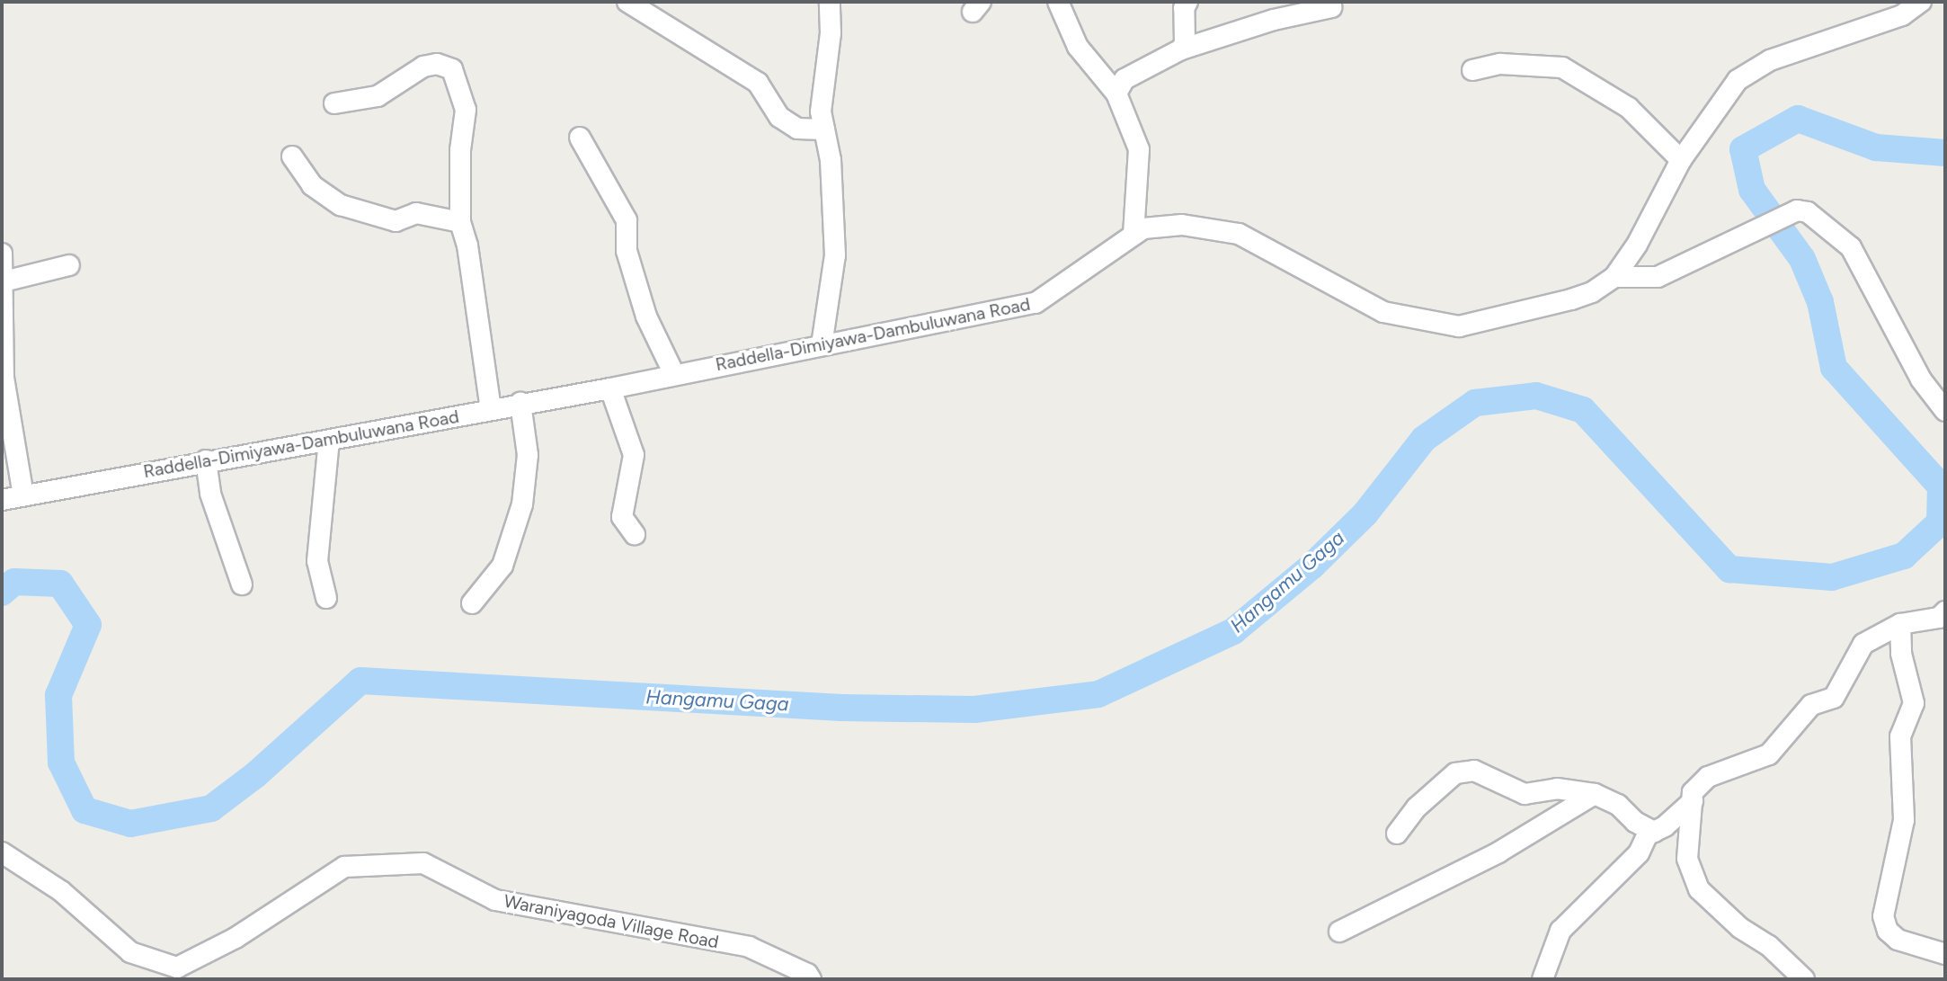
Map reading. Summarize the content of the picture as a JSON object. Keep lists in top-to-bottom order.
{
  "streets": {
    "street": ["Raddella-Dimiyawa-Dambuluwana Road", "Waraniyagoda Village Road"]
  },
  "water": ["Hangamu Gaga"]
}
